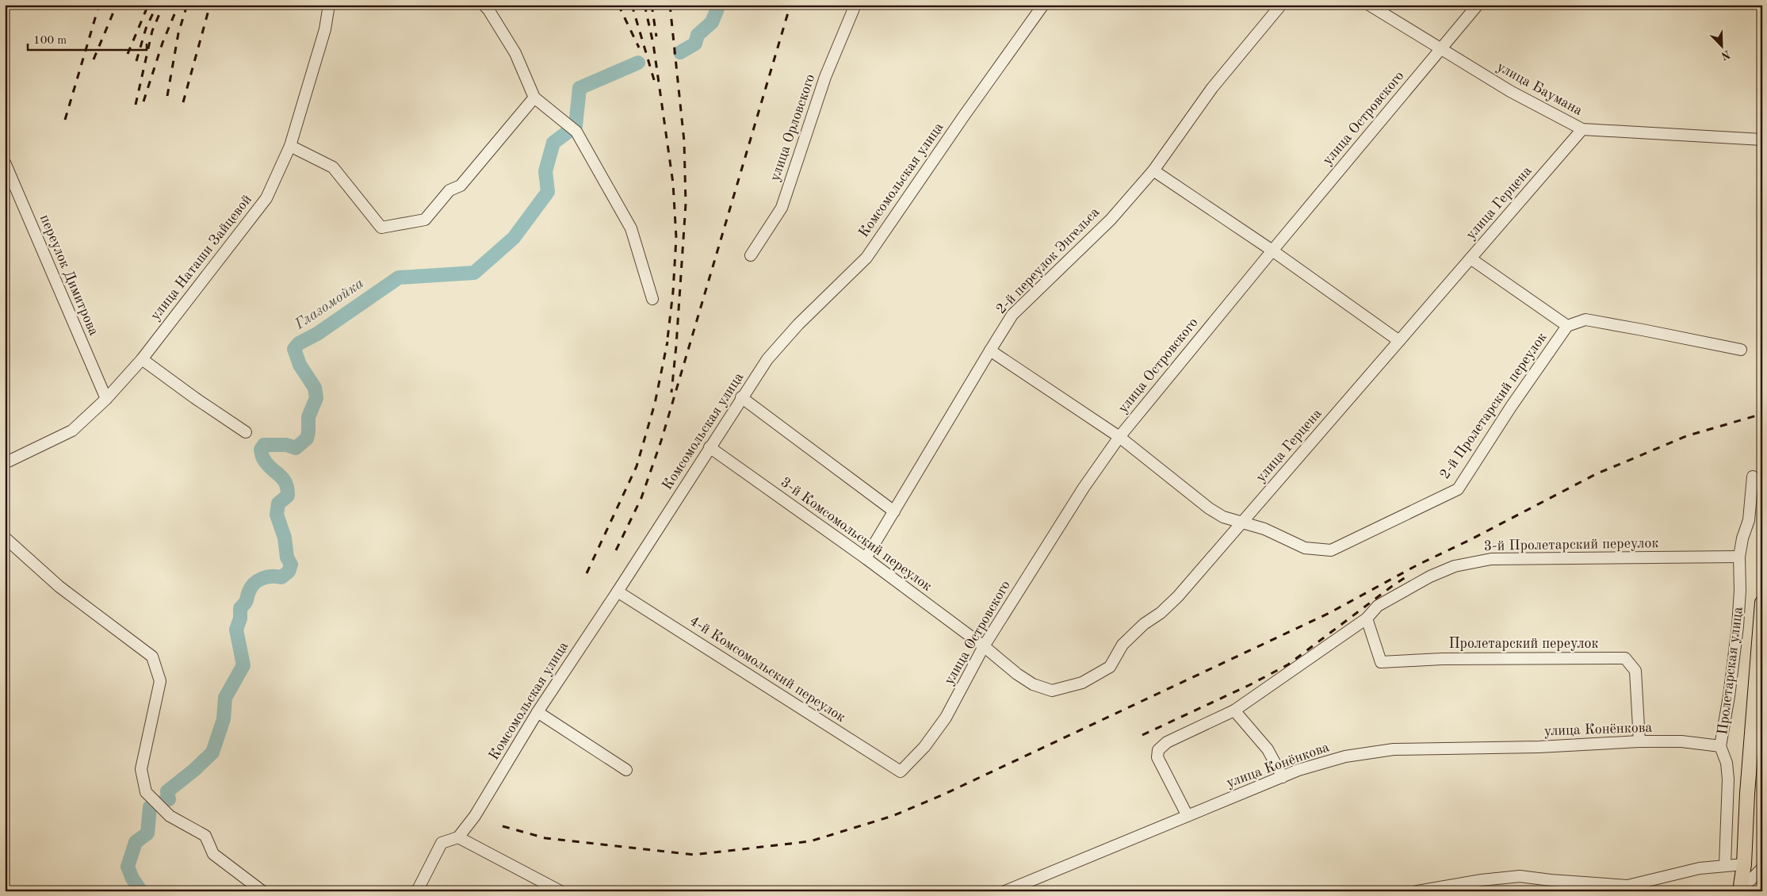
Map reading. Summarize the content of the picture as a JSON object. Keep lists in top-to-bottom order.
{
  "streets": {
    "main road": ["Пролетарская улица"],
    "street": [
      "улица Баумана",
      "улица Островского",
      "улица Орловского",
      "Комсомольская улица",
      "улица Герцена",
      "улица Наташи Зайцевой",
      "2-й переулок Энгельса",
      "переулок Димитрова",
      "2-й Пролетарский переулок",
      "3-й Комсомольский переулок",
      "3-й Пролетарский переулок",
      "Пролетарский переулок",
      "4-й Комсомольский переулок",
      "улица Конёнкова"
    ]
  },
  "crossings": [
    ["улица Баумана", "улица Островского"],
    ["улица Баумана", "улица Герцена"],
    ["улица Островского", "улица Герцена"],
    ["улица Островского", "3-й Комсомольский переулок"],
    ["улица Островского", "4-й Комсомольский переулок"],
    ["Комсомольская улица", "3-й Комсомольский переулок"],
    ["Комсомольская улица", "4-й Комсомольский переулок"],
    ["улица Герцена", "2-й Пролетарский переулок"],
    ["улица Герцена", "3-й Комсомольский переулок"],
    ["улица Наташи Зайцевой", "переулок Димитрова"],
    ["2-й переулок Энгельса", "3-й Комсомольский переулок"],
    ["3-й Пролетарский переулок", "Пролетарский переулок"],
    ["3-й Пролетарский переулок", "Пролетарская улица"],
    ["3-й Пролетарский переулок", "улица Конёнкова"],
    ["Пролетарский переулок", "улица Конёнкова"],
    ["Пролетарская улица", "улица Конёнкова"]
  ],
  "water": ["Глазомойка"],
  "scale_bar": "100 m",
  "north": "bottom right"
}
